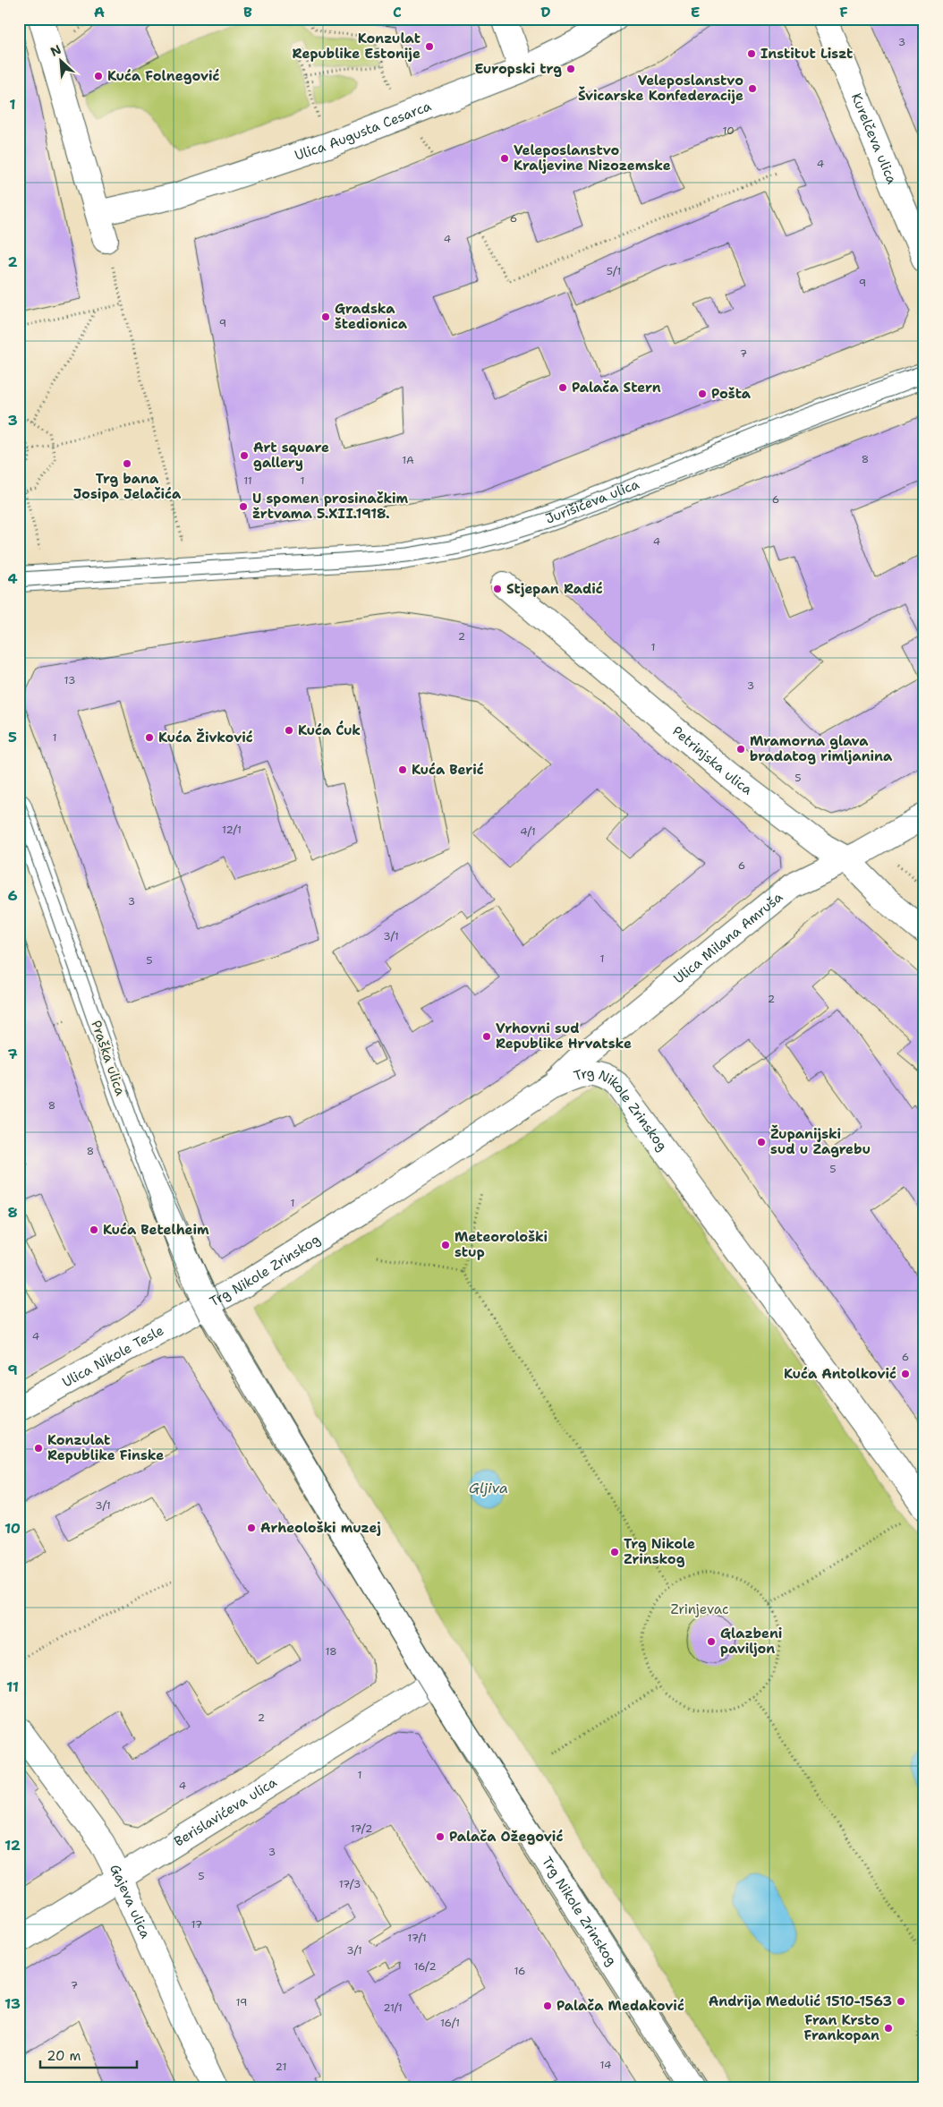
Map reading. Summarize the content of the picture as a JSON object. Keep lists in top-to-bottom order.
{
  "streets": {
    "street": [
      "Ulica Augusta Cesarca",
      "Kurelčeva ulica",
      "Jurišićeva ulica",
      "Petrinjska ulica",
      "Ulica Milana Amruša",
      "Praška ulica",
      "Trg Nikole Zrinskog",
      "Ulica Nikole Tesle",
      "Berislavićeva ulica",
      "Gajeva ulica"
    ]
  },
  "crossings": [
    ["Petrinjska ulica", "Ulica Milana Amruša"],
    ["Ulica Milana Amruša", "Trg Nikole Zrinskog"],
    ["Praška ulica", "Trg Nikole Zrinskog"],
    ["Praška ulica", "Ulica Nikole Tesle"],
    ["Trg Nikole Zrinskog", "Ulica Nikole Tesle"],
    ["Trg Nikole Zrinskog", "Berislavićeva ulica"],
    ["Berislavićeva ulica", "Gajeva ulica"]
  ],
  "water": ["Gljiva"],
  "parks": ["Zrinjevac"],
  "places": [
    "Konzulat Republike Estonije",
    "Institut Liszt",
    "Europski trg",
    "Kuća Folnegović",
    "Veleposlanstvo Švicarske Konfederacije",
    "Veleposlanstvo Kraljevine Nizozemske",
    "Gradska štedionica",
    "Palača Stern",
    "Pošta",
    "Art square gallery",
    "Trg bana Josipa Jelačića",
    "U spomen prosinačkim žrtvama 5.XII.1918.",
    "Stjepan Radić",
    "Kuća Ćuk",
    "Kuća Živković",
    "Mramorna glava bradatog rimljanina",
    "Kuća Berić",
    "Vrhovni sud Republike Hrvatske",
    "Županijski sud u Zagrebu",
    "Kuća Betelheim",
    "Meteorološki stup",
    "Kuća Antolković",
    "Konzulat Republike Finske",
    "Arheološki muzej",
    "Trg Nikole Zrinskog",
    "Glazbeni paviljon",
    "Palača Ožegović",
    "Andrija Medulić 1510-1563",
    "Palača Medaković",
    "Fran Krsto Frankopan"
  ],
  "house_numbers": [
    "3",
    "10",
    "4",
    "6",
    "4",
    "5/1",
    "9",
    "9",
    "7",
    "8",
    "1A",
    "11",
    "1",
    "6",
    "4",
    "2",
    "1",
    "13",
    "3",
    "1",
    "5",
    "12/1",
    "4/1",
    "6",
    "3",
    "3/1",
    "1",
    "5",
    "2",
    "8",
    "8",
    "5",
    "1",
    "4",
    "6",
    "3/1",
    "18",
    "2",
    "1",
    "4",
    "17/2",
    "3",
    "5",
    "17/3",
    "17",
    "17/1",
    "3/1",
    "16/2",
    "16",
    "7",
    "19",
    "21/1",
    "16/1",
    "14",
    "21"
  ],
  "scale_bar": "20 m",
  "north": "top left",
  "grid": {
    "columns": [
      "A",
      "B",
      "C",
      "D",
      "E",
      "F"
    ],
    "rows": [
      "1",
      "2",
      "3",
      "4",
      "5",
      "6",
      "7",
      "8",
      "9",
      "10",
      "11",
      "12",
      "13"
    ]
  }
}
